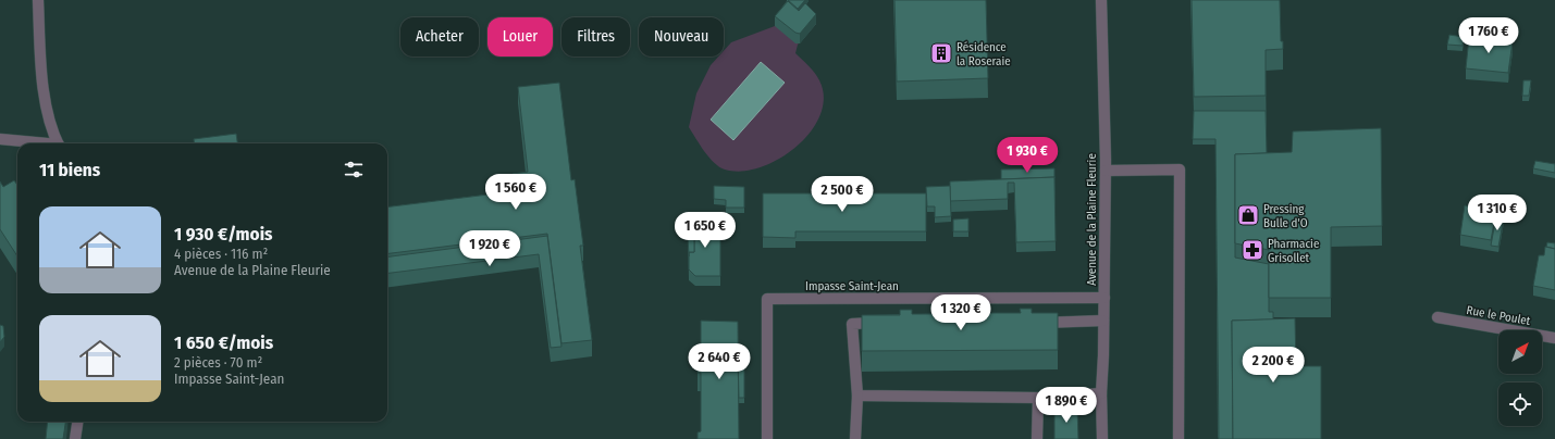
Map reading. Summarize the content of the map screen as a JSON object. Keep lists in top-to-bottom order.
{
  "streets": {
    "street": ["Avenue de la Plaine Fleurie", "Impasse Saint-Jean", "Rue le Poulet"]
  },
  "crossings": [
    ["Avenue de la Plaine Fleurie", "Impasse Saint-Jean"]
  ],
  "places": {
    "building": ["Résidence la Roseraie"],
    "shop": ["Pressing Bulle d'O"],
    "pharmacy": ["Pharmacie Grisollet"]
  },
  "north": "top right",
  "page": {
    "price": [
      "1 760 €",
      "1 930 €",
      "1 560 €",
      "2 500 €",
      "1 310 €",
      "1 650 €",
      "1 920 €",
      "1 320 €",
      "2 640 €",
      "2 200 €",
      "1 890 €"
    ],
    "chip": [
      "Acheter",
      "Louer",
      "Filtres",
      "Nouveau"
    ],
    "heading": "11 biens",
    "list": [
      {
        "name": "1 930 €/mois",
        "note": "4 pièces · 116 m² · Avenue de la Plaine Fleurie"
      },
      {
        "name": "1 650 €/mois",
        "note": "2 pièces · 70 m² · Impasse Saint-Jean"
      }
    ]
  }
}
